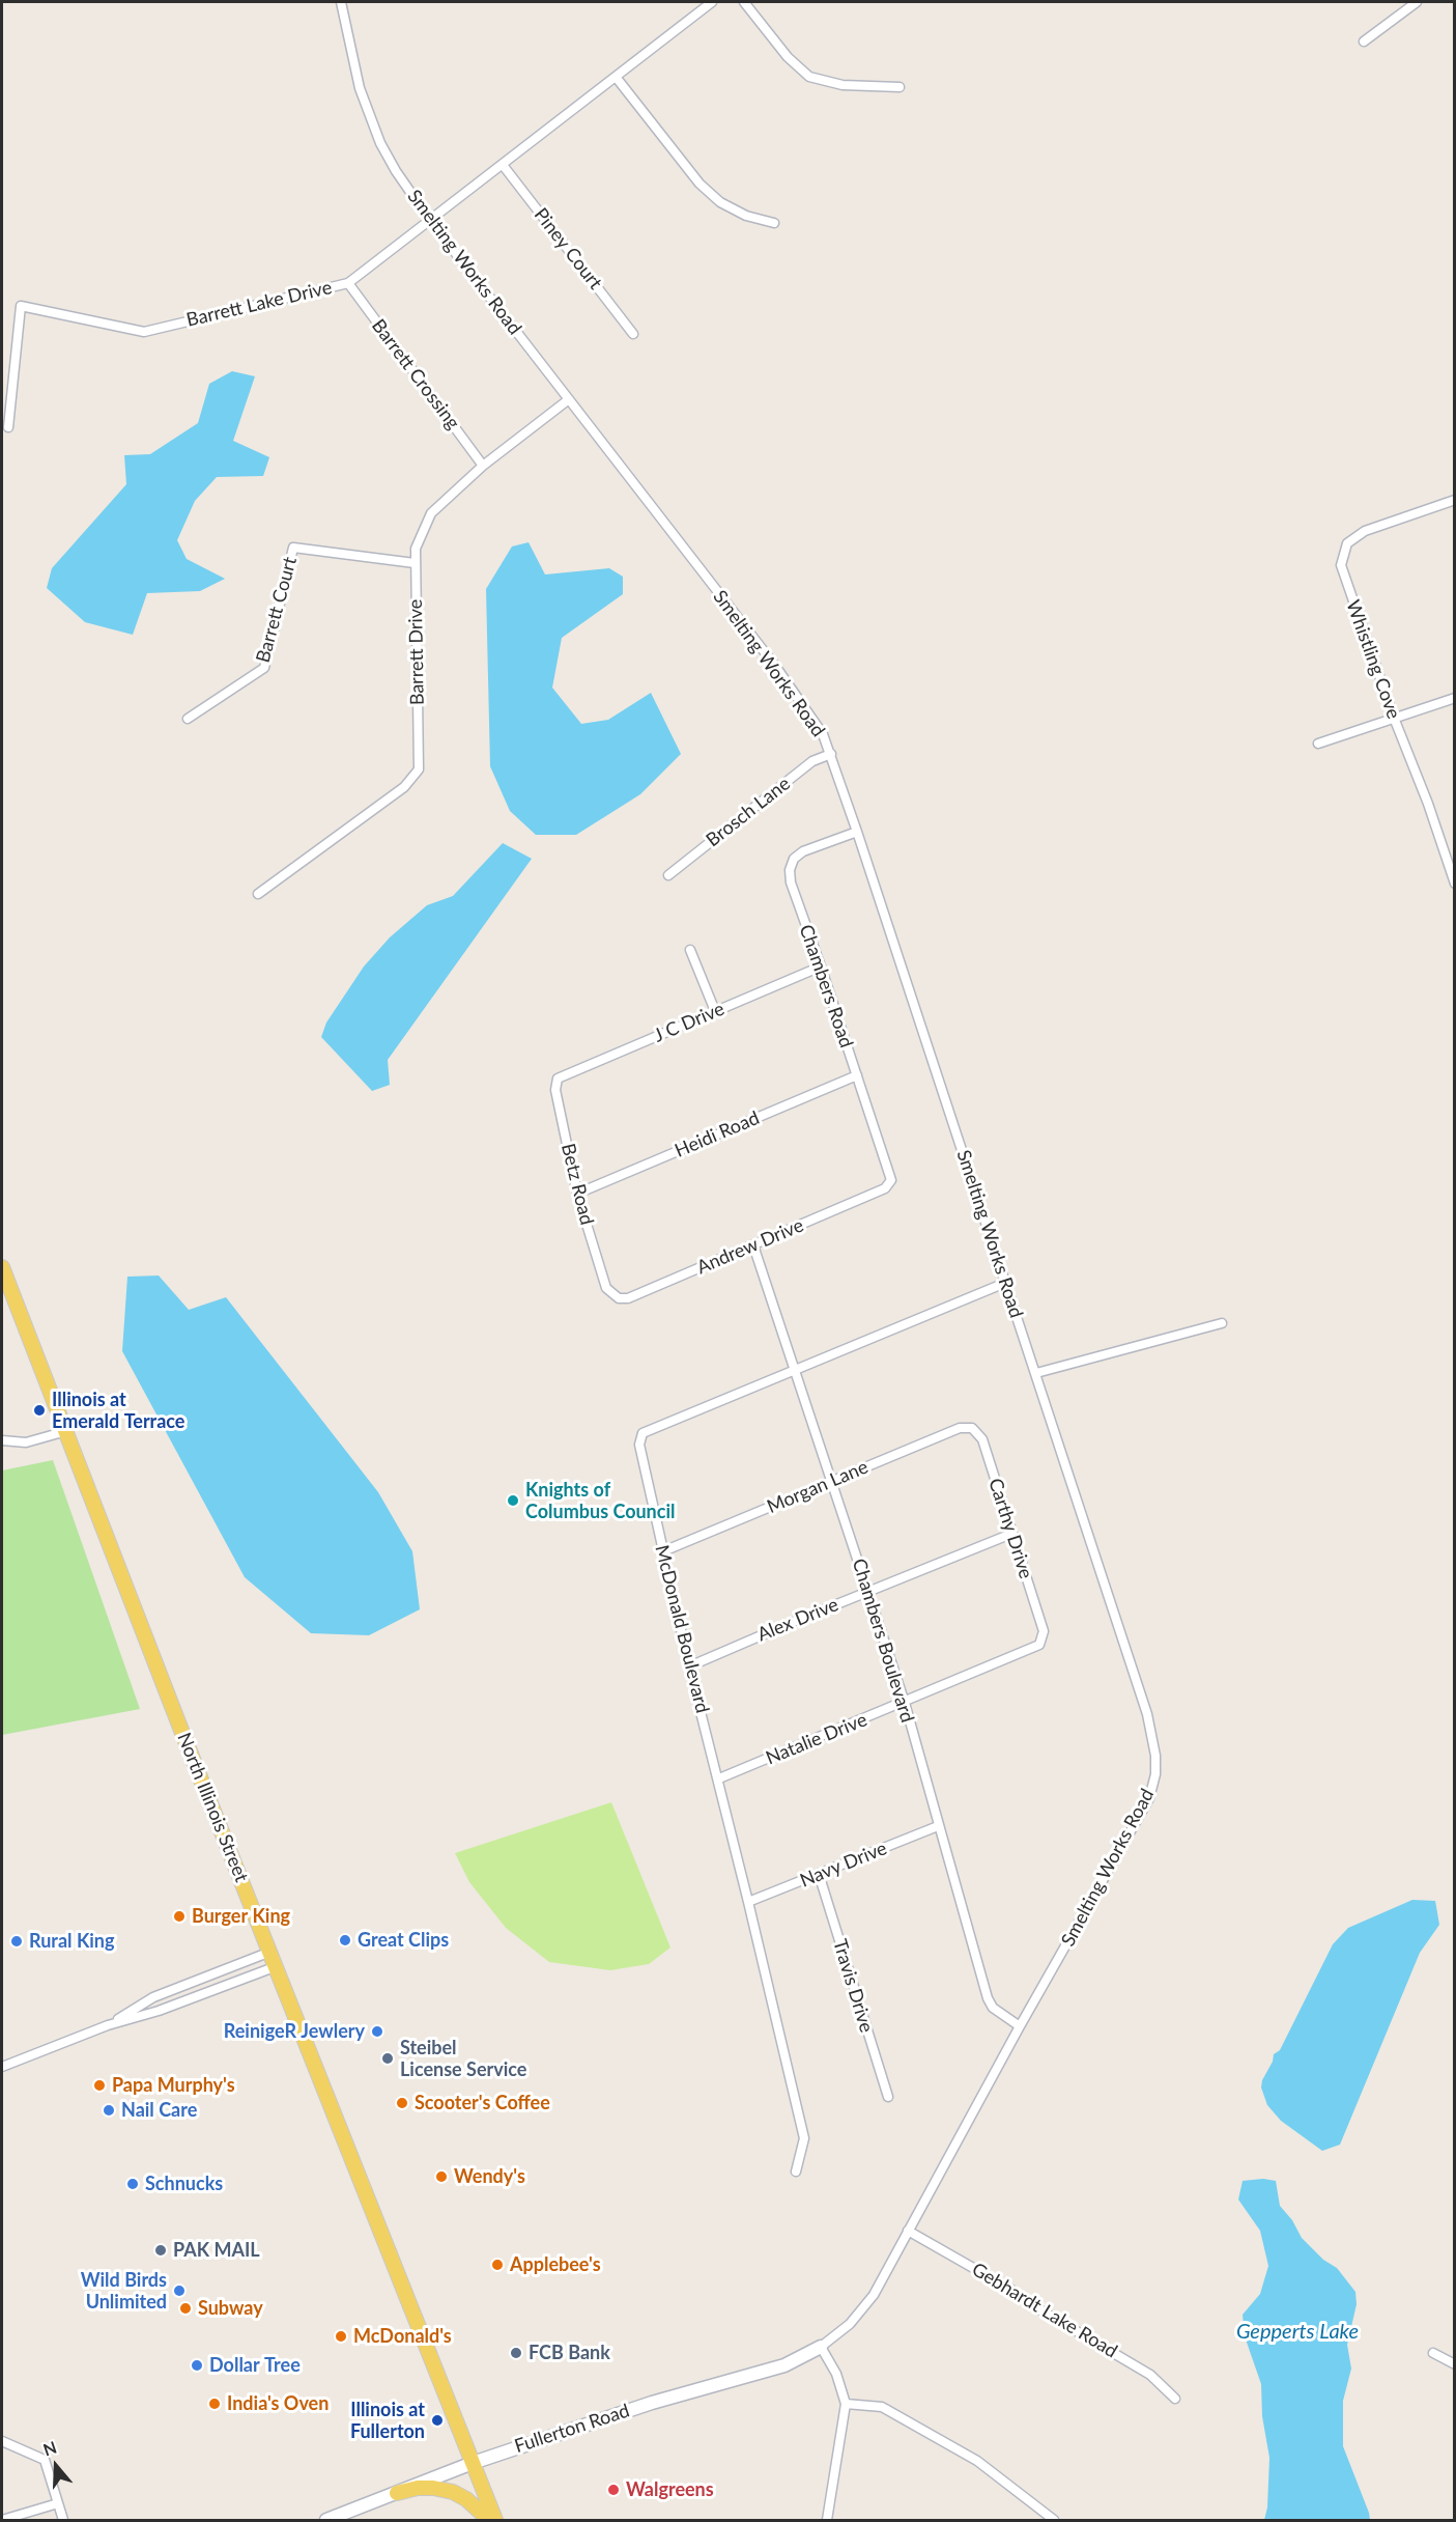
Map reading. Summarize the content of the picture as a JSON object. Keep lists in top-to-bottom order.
{
  "streets": {
    "main road": ["North Illinois Street"],
    "street": [
      "Piney Court",
      "Smelting Works Road",
      "Barrett Lake Drive",
      "Barrett Crossing",
      "Barrett Court",
      "Barrett Drive",
      "Whistling Cove",
      "Brosch Lane",
      "Chambers Road",
      "J C Drive",
      "Heidi Road",
      "Betz Road",
      "Andrew Drive",
      "Morgan Lane",
      "Carthy Drive",
      "Alex Drive",
      "McDonald Boulevard",
      "Chambers Boulevard",
      "Natalie Drive",
      "Navy Drive",
      "Travis Drive",
      "Gebhardt Lake Road",
      "Fullerton Road"
    ]
  },
  "crossings": [
    ["Piney Court", "Barrett Lake Drive"],
    ["Smelting Works Road", "Barrett Lake Drive"],
    ["Smelting Works Road", "Barrett Drive"],
    ["Smelting Works Road", "Brosch Lane"],
    ["Smelting Works Road", "Chambers Road"],
    ["Smelting Works Road", "McDonald Boulevard"],
    ["Smelting Works Road", "Chambers Boulevard"],
    ["Smelting Works Road", "Gebhardt Lake Road"],
    ["Smelting Works Road", "Fullerton Road"],
    ["Barrett Lake Drive", "Barrett Crossing"],
    ["Barrett Crossing", "Barrett Drive"],
    ["Barrett Court", "Barrett Drive"],
    ["Chambers Road", "J C Drive"],
    ["Chambers Road", "Heidi Road"],
    ["Chambers Road", "Andrew Drive"],
    ["J C Drive", "Betz Road"],
    ["Heidi Road", "Betz Road"],
    ["Betz Road", "Andrew Drive"],
    ["Andrew Drive", "Chambers Boulevard"],
    ["Morgan Lane", "Carthy Drive"],
    ["Morgan Lane", "McDonald Boulevard"],
    ["Morgan Lane", "Chambers Boulevard"],
    ["Carthy Drive", "Alex Drive"],
    ["Carthy Drive", "Natalie Drive"],
    ["Alex Drive", "McDonald Boulevard"],
    ["Alex Drive", "Chambers Boulevard"],
    ["McDonald Boulevard", "Chambers Boulevard"],
    ["McDonald Boulevard", "Natalie Drive"],
    ["McDonald Boulevard", "Navy Drive"],
    ["Chambers Boulevard", "Natalie Drive"],
    ["Chambers Boulevard", "Navy Drive"],
    ["North Illinois Street", "Fullerton Road"],
    ["Navy Drive", "Travis Drive"]
  ],
  "water": ["Gepperts Lake"],
  "places": [
    "Illinois at Emerald Terrace",
    "Knights of Columbus Council",
    "Burger King",
    "Great Clips",
    "Rural King",
    "ReinigeR Jewlery",
    "Steibel License Service",
    "Papa Murphy's",
    "Scooter's Coffee",
    "Nail Care",
    "Wendy's",
    "Schnucks",
    "PAK MAIL",
    "Applebee's",
    "Wild Birds Unlimited",
    "Subway",
    "McDonald's",
    "FCB Bank",
    "Dollar Tree",
    "India's Oven",
    "Illinois at Fullerton",
    "Walgreens"
  ],
  "north": "top"
}
